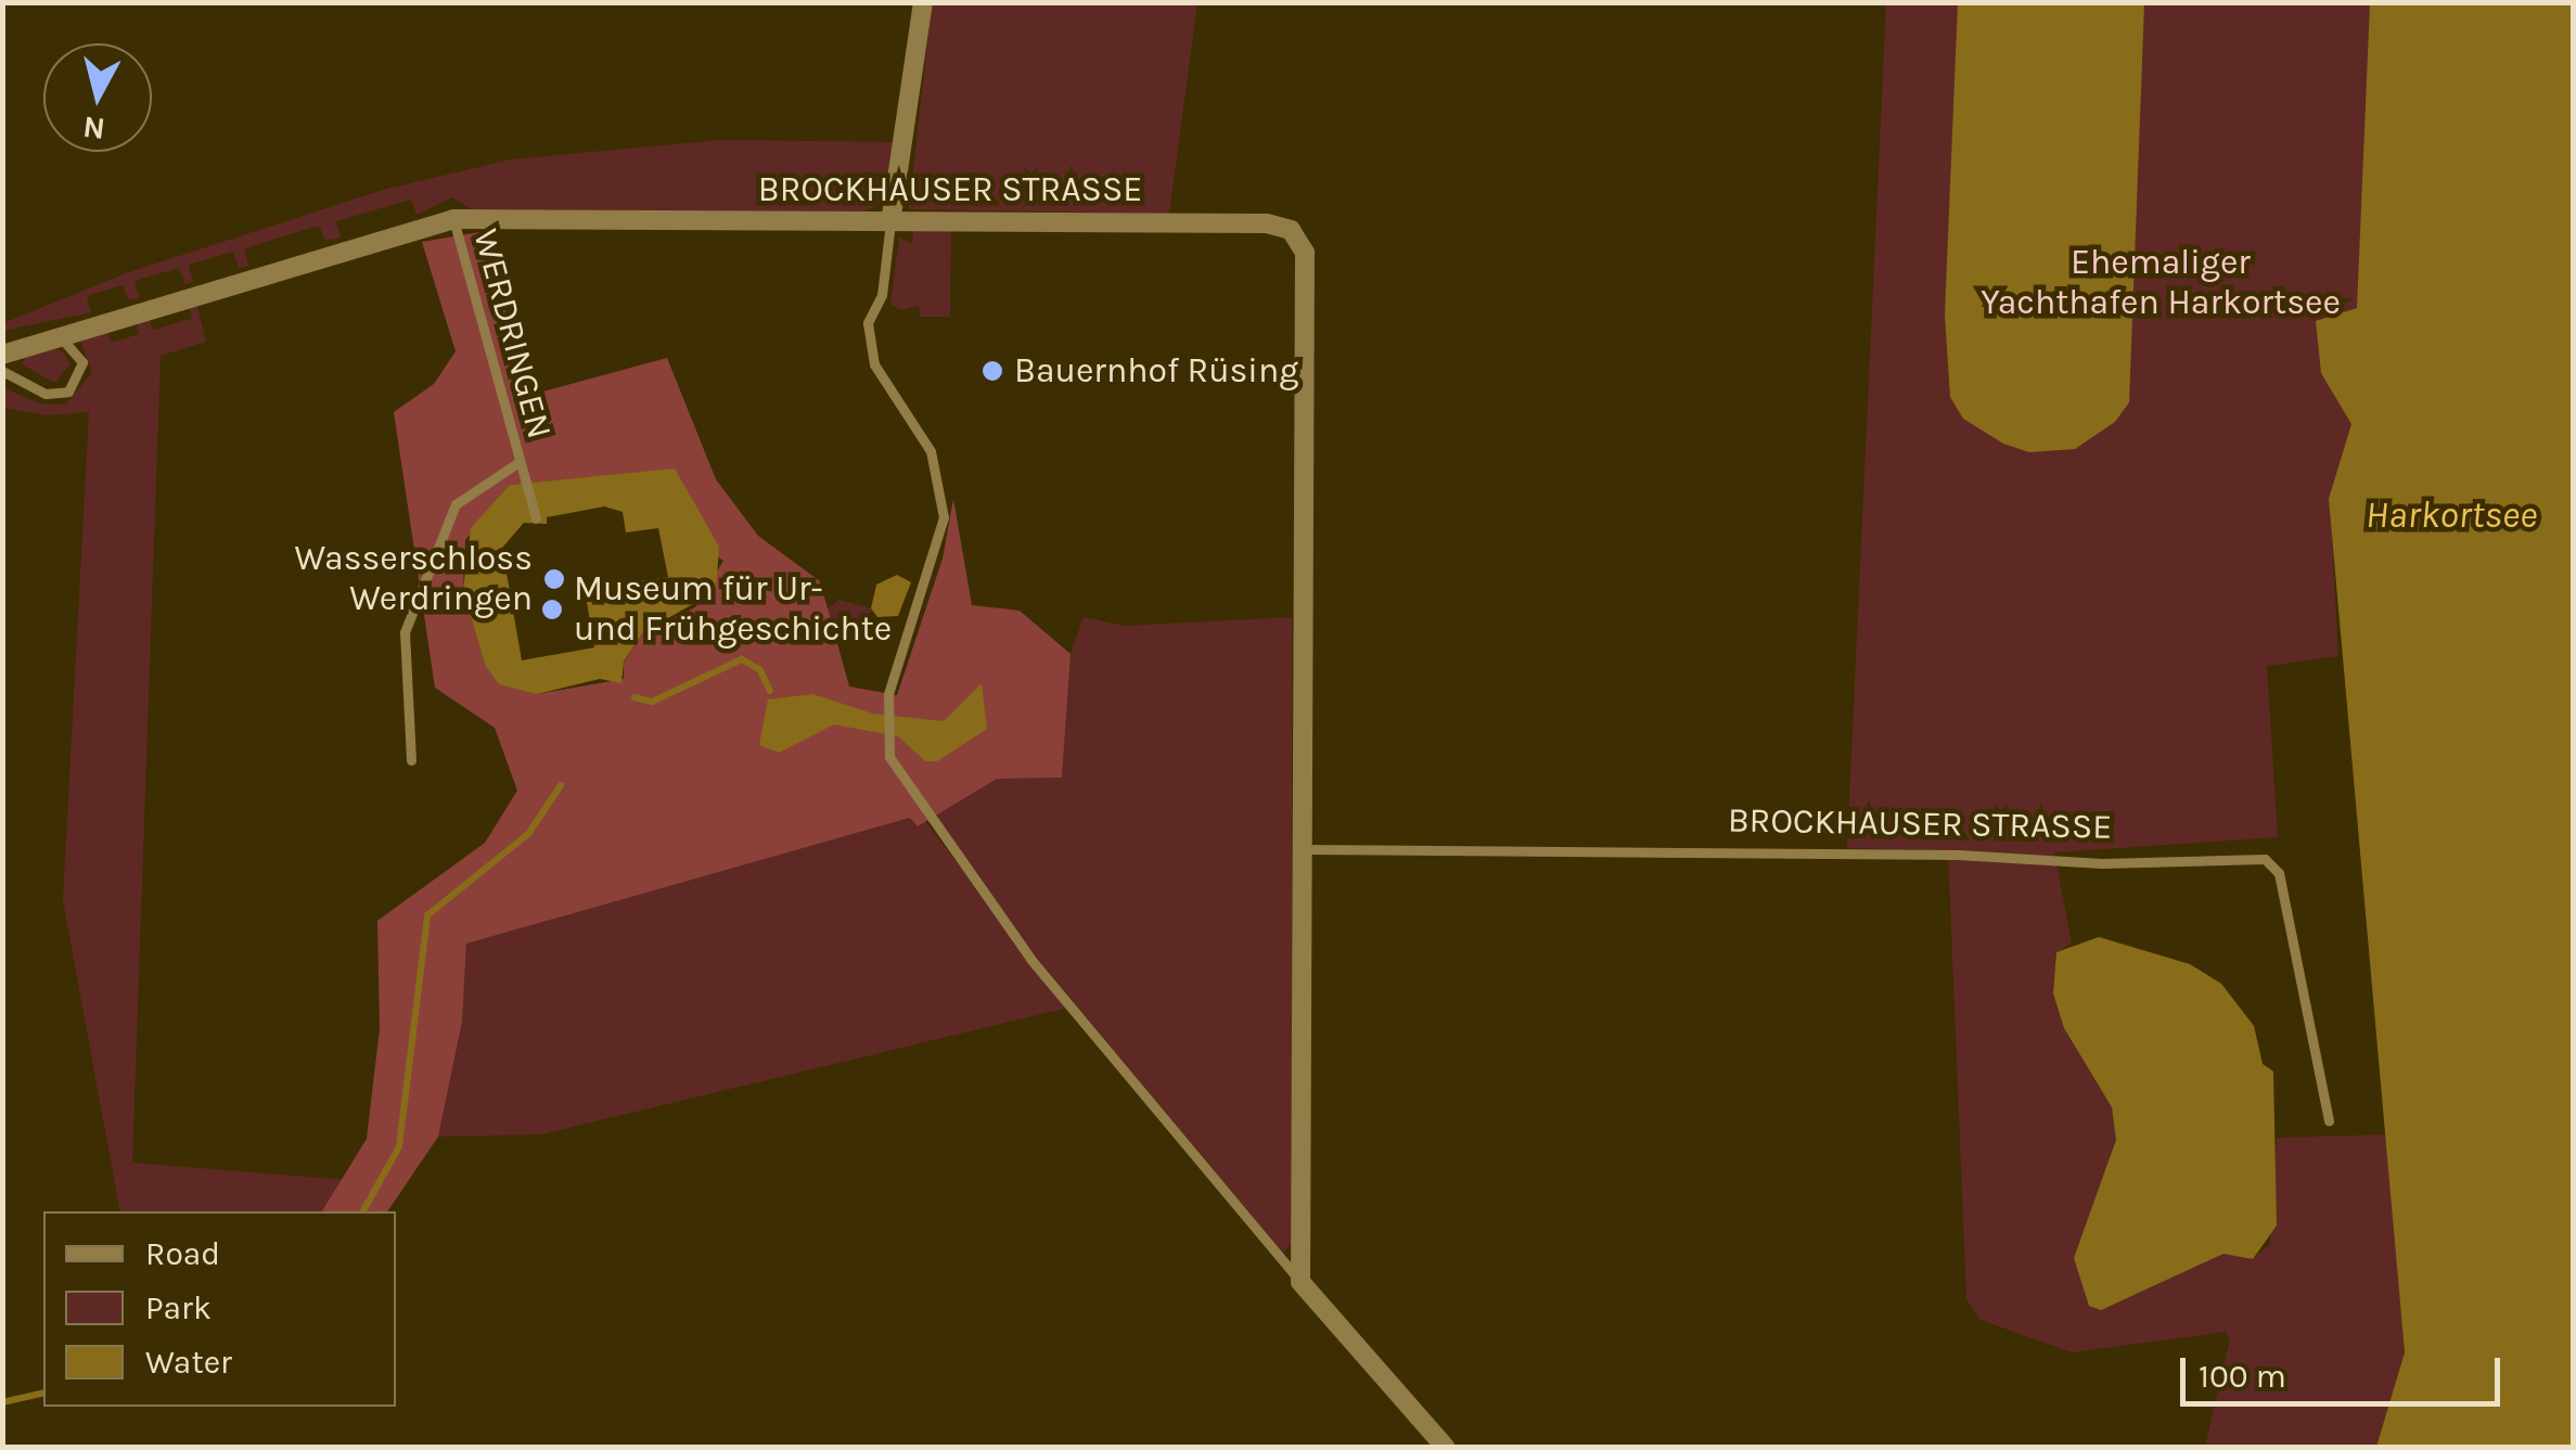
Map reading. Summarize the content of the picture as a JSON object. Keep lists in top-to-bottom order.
{
  "streets": {
    "street": ["BROCKHAUSER STRASSE"],
    "lane": ["WERDRINGEN"]
  },
  "crossings": [
    ["BROCKHAUSER STRASSE", "WERDRINGEN"]
  ],
  "water": ["Harkortsee"],
  "parks": ["Ehemaliger Yachthafen Harkortsee"],
  "places": ["Bauernhof Rüsing", "Wasserschloss Werdringen", "Museum für Ur- und Frühgeschichte"],
  "legend": ["Road", "Park", "Water"],
  "scale_bar": "100 m",
  "north": "bottom"
}
